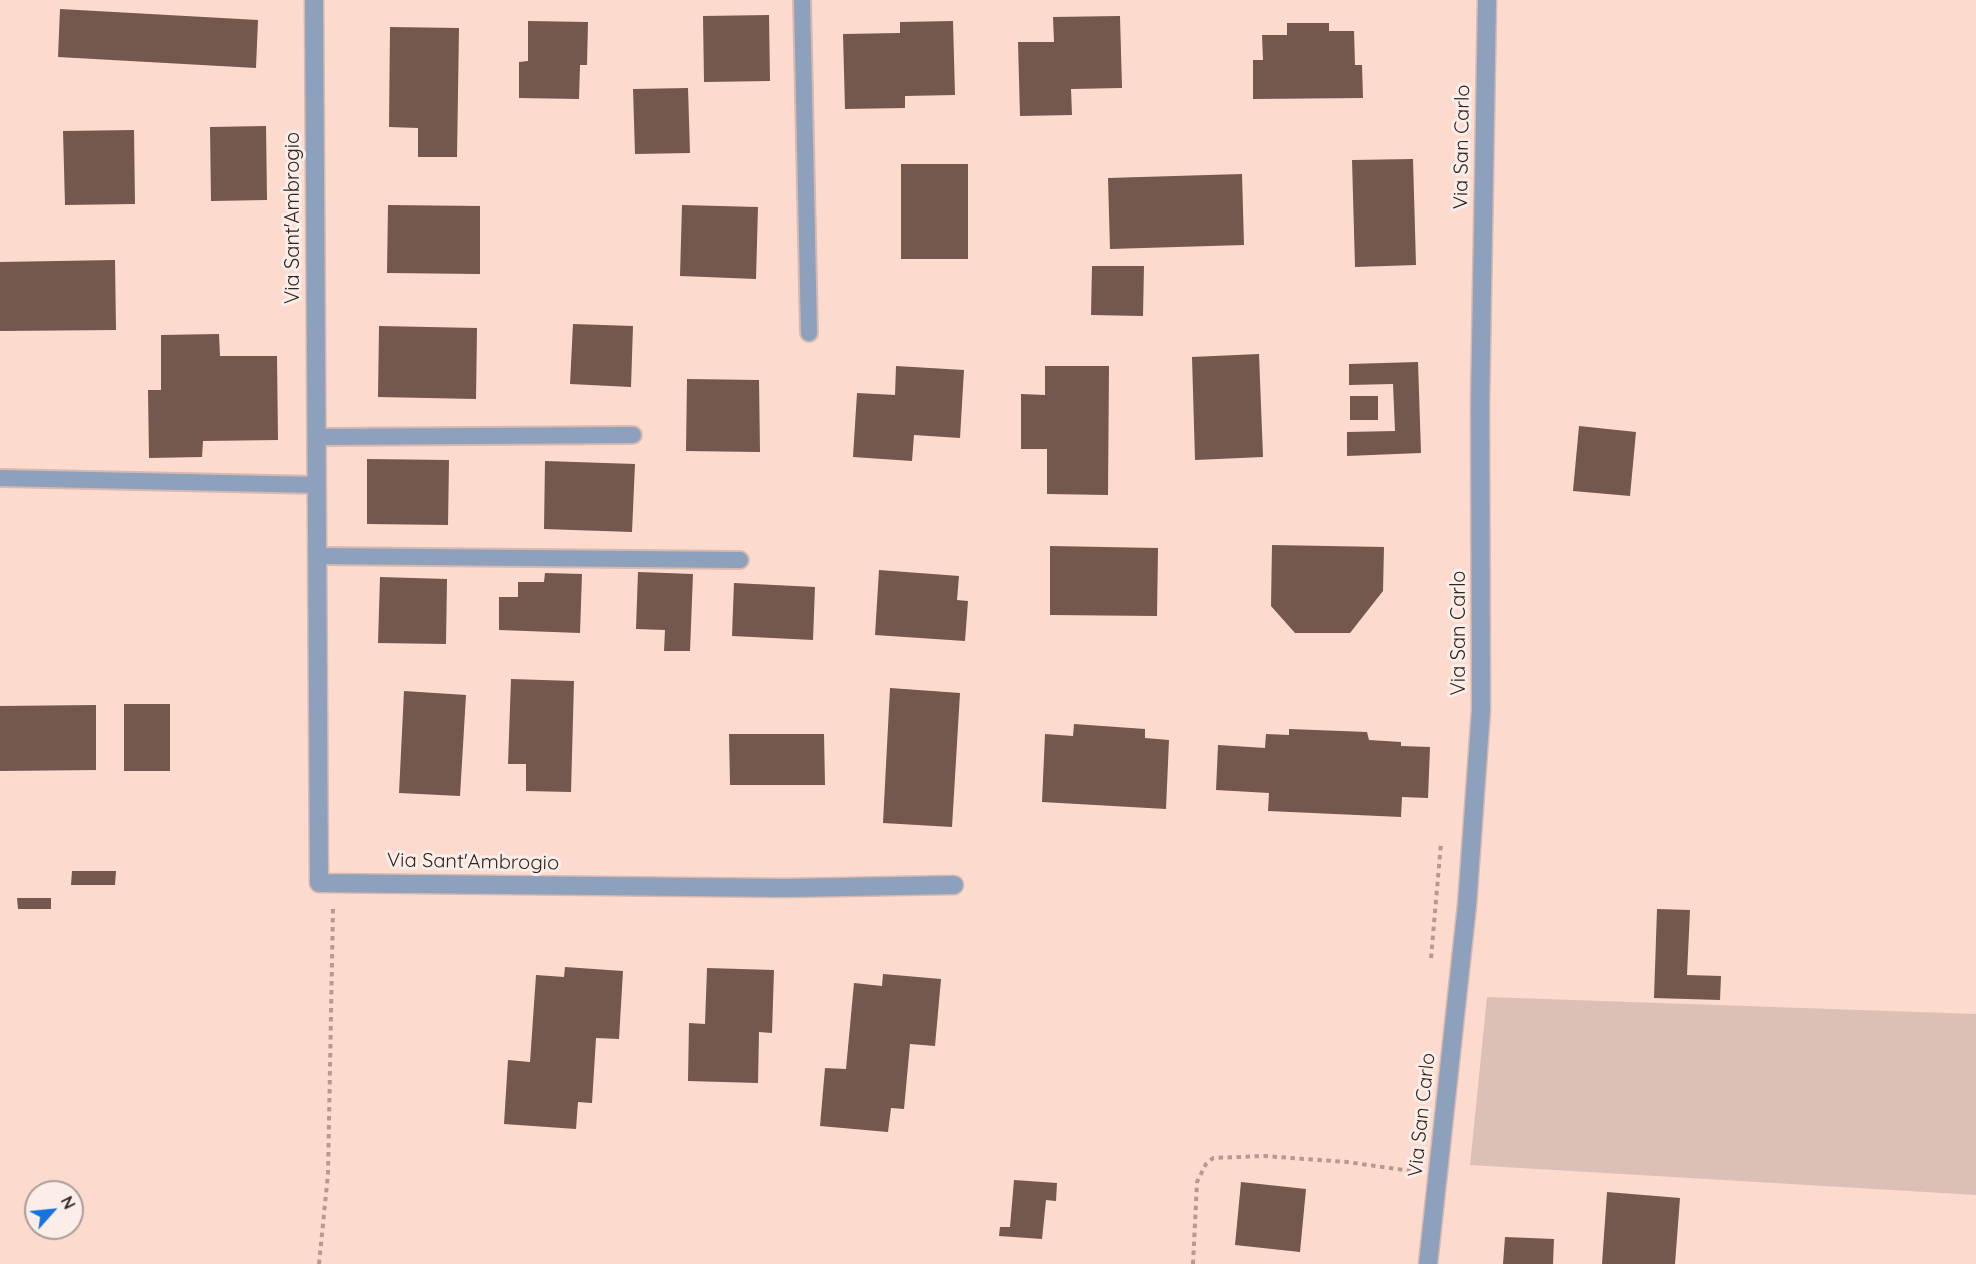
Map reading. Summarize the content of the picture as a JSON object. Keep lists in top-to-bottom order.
{
  "streets": {
    "street": ["Via San Carlo", "Via Sant'Ambrogio"]
  },
  "north": "top right"
}
